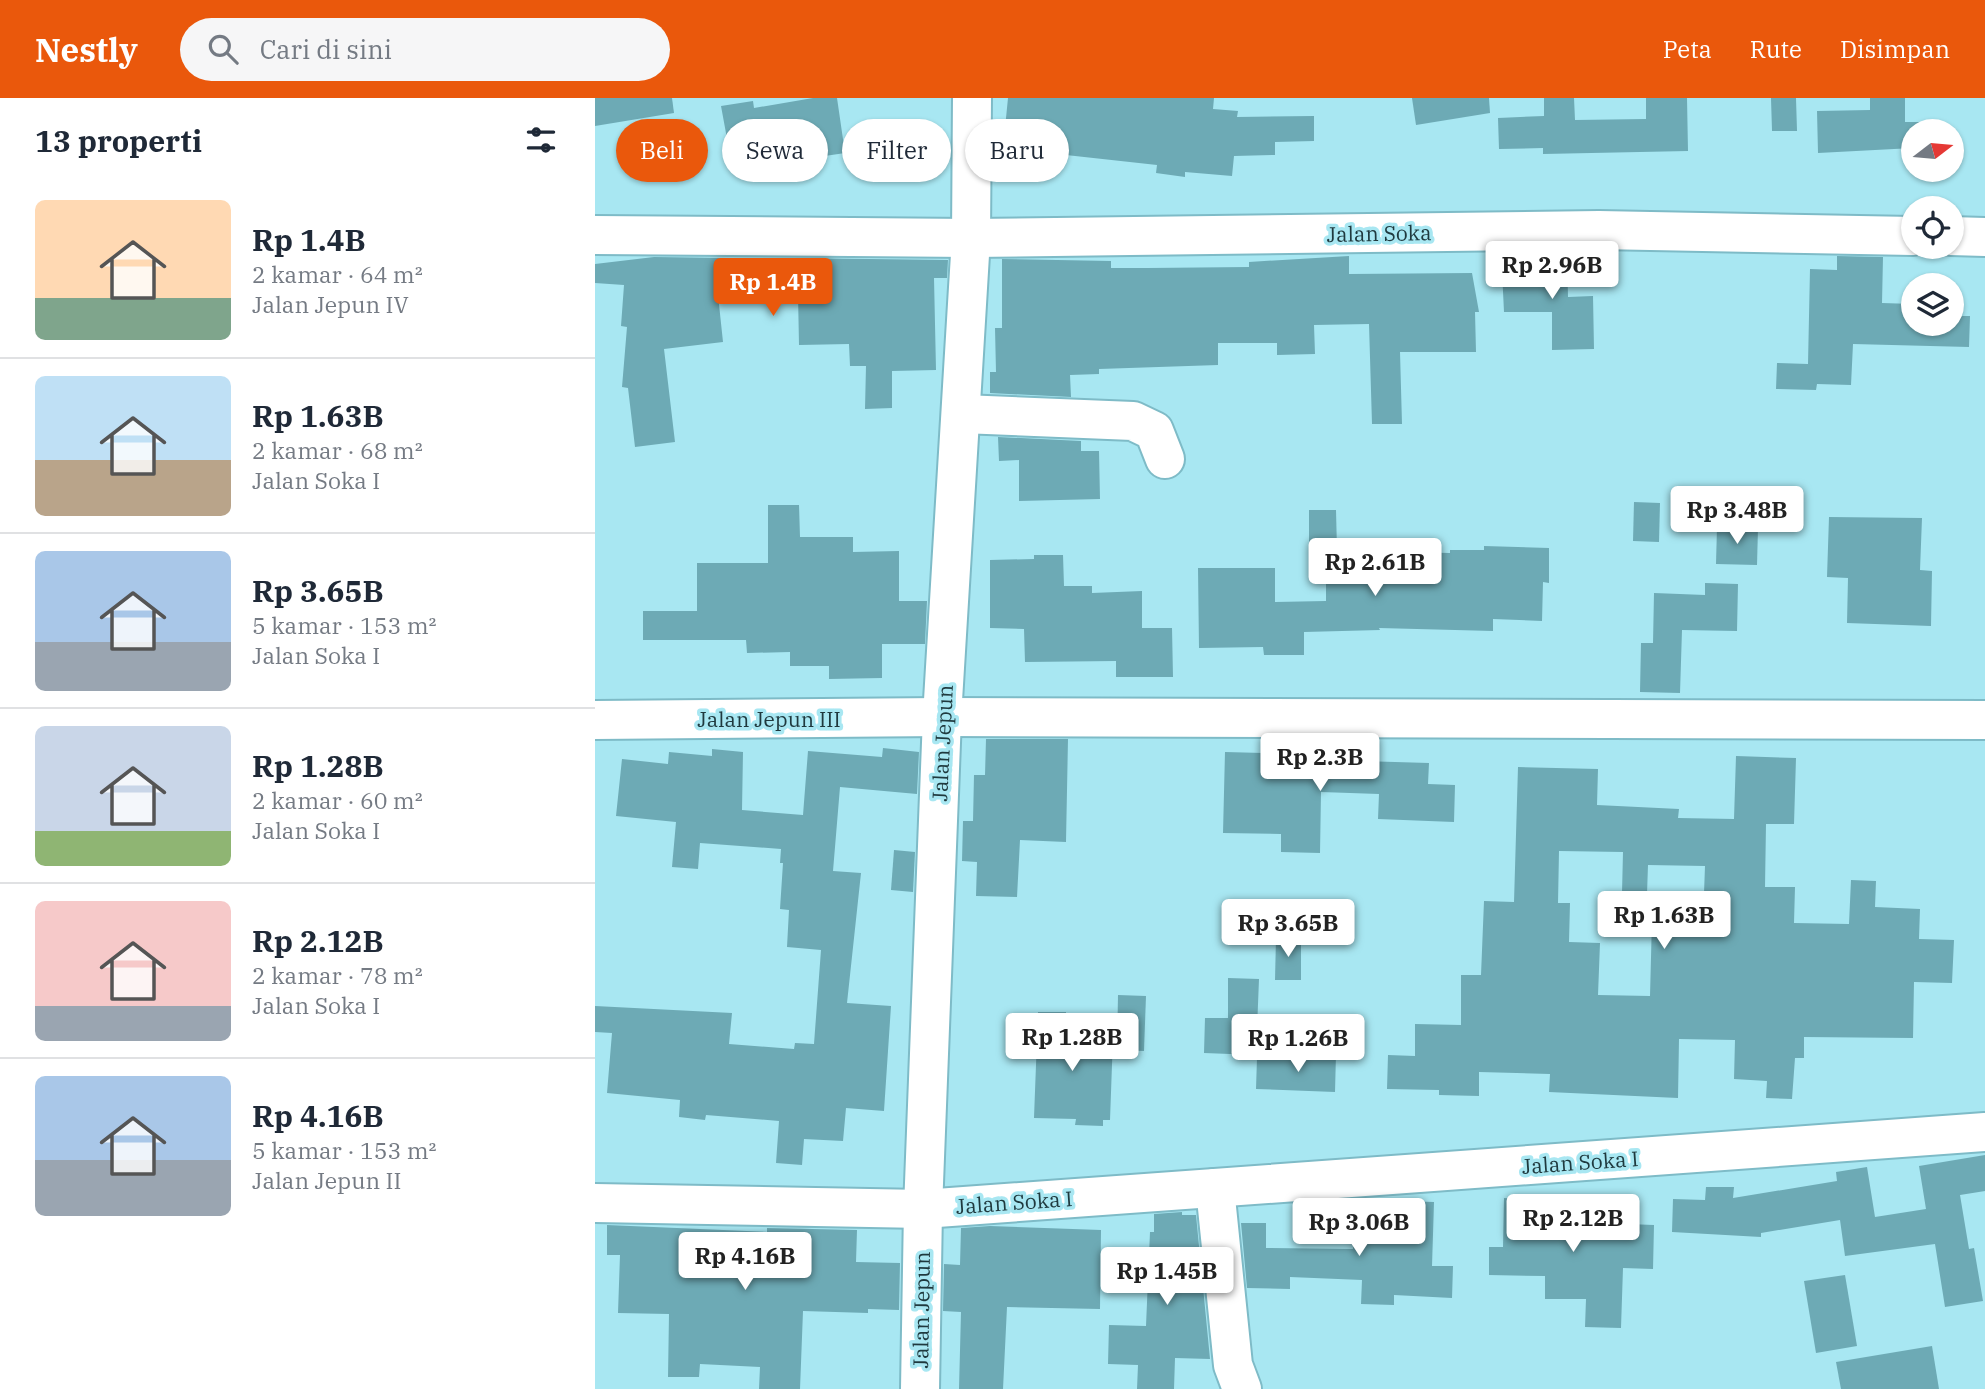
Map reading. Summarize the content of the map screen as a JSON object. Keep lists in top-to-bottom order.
{
  "streets": {
    "street": [
      "Jalan Soka",
      "Jalan Jepun III",
      "Jalan Jepun",
      "Jalan Soka I"
    ]
  },
  "crossings": [
    ["Jalan Soka", "Jalan Jepun"],
    ["Jalan Jepun III", "Jalan Jepun"],
    ["Jalan Jepun", "Jalan Soka I"]
  ],
  "north": "right",
  "page": {
    "header": "Nestly",
    "search": "Cari di sini",
    "nav": ["Peta", "Rute", "Disimpan"],
    "heading": "13 properti",
    "chip": [
      "Beli",
      "Sewa",
      "Filter",
      "Baru"
    ],
    "list": [
      {
        "name": "Rp 1.4B",
        "note": "2 kamar · 64 m² · Jalan Jepun IV"
      },
      {
        "name": "Rp 1.63B",
        "note": "2 kamar · 68 m² · Jalan Soka I"
      },
      {
        "name": "Rp 3.65B",
        "note": "5 kamar · 153 m² · Jalan Soka I"
      },
      {
        "name": "Rp 1.28B",
        "note": "2 kamar · 60 m² · Jalan Soka I"
      },
      {
        "name": "Rp 2.12B",
        "note": "2 kamar · 78 m² · Jalan Soka I"
      },
      {
        "name": "Rp 4.16B",
        "note": "5 kamar · 153 m² · Jalan Jepun II"
      }
    ],
    "price": [
      "Rp 2.96B",
      "Rp 1.4B",
      "Rp 3.48B",
      "Rp 2.61B",
      "Rp 2.3B",
      "Rp 1.63B",
      "Rp 3.65B",
      "Rp 1.28B",
      "Rp 1.26B",
      "Rp 2.12B",
      "Rp 3.06B",
      "Rp 4.16B",
      "Rp 1.45B"
    ]
  }
}
